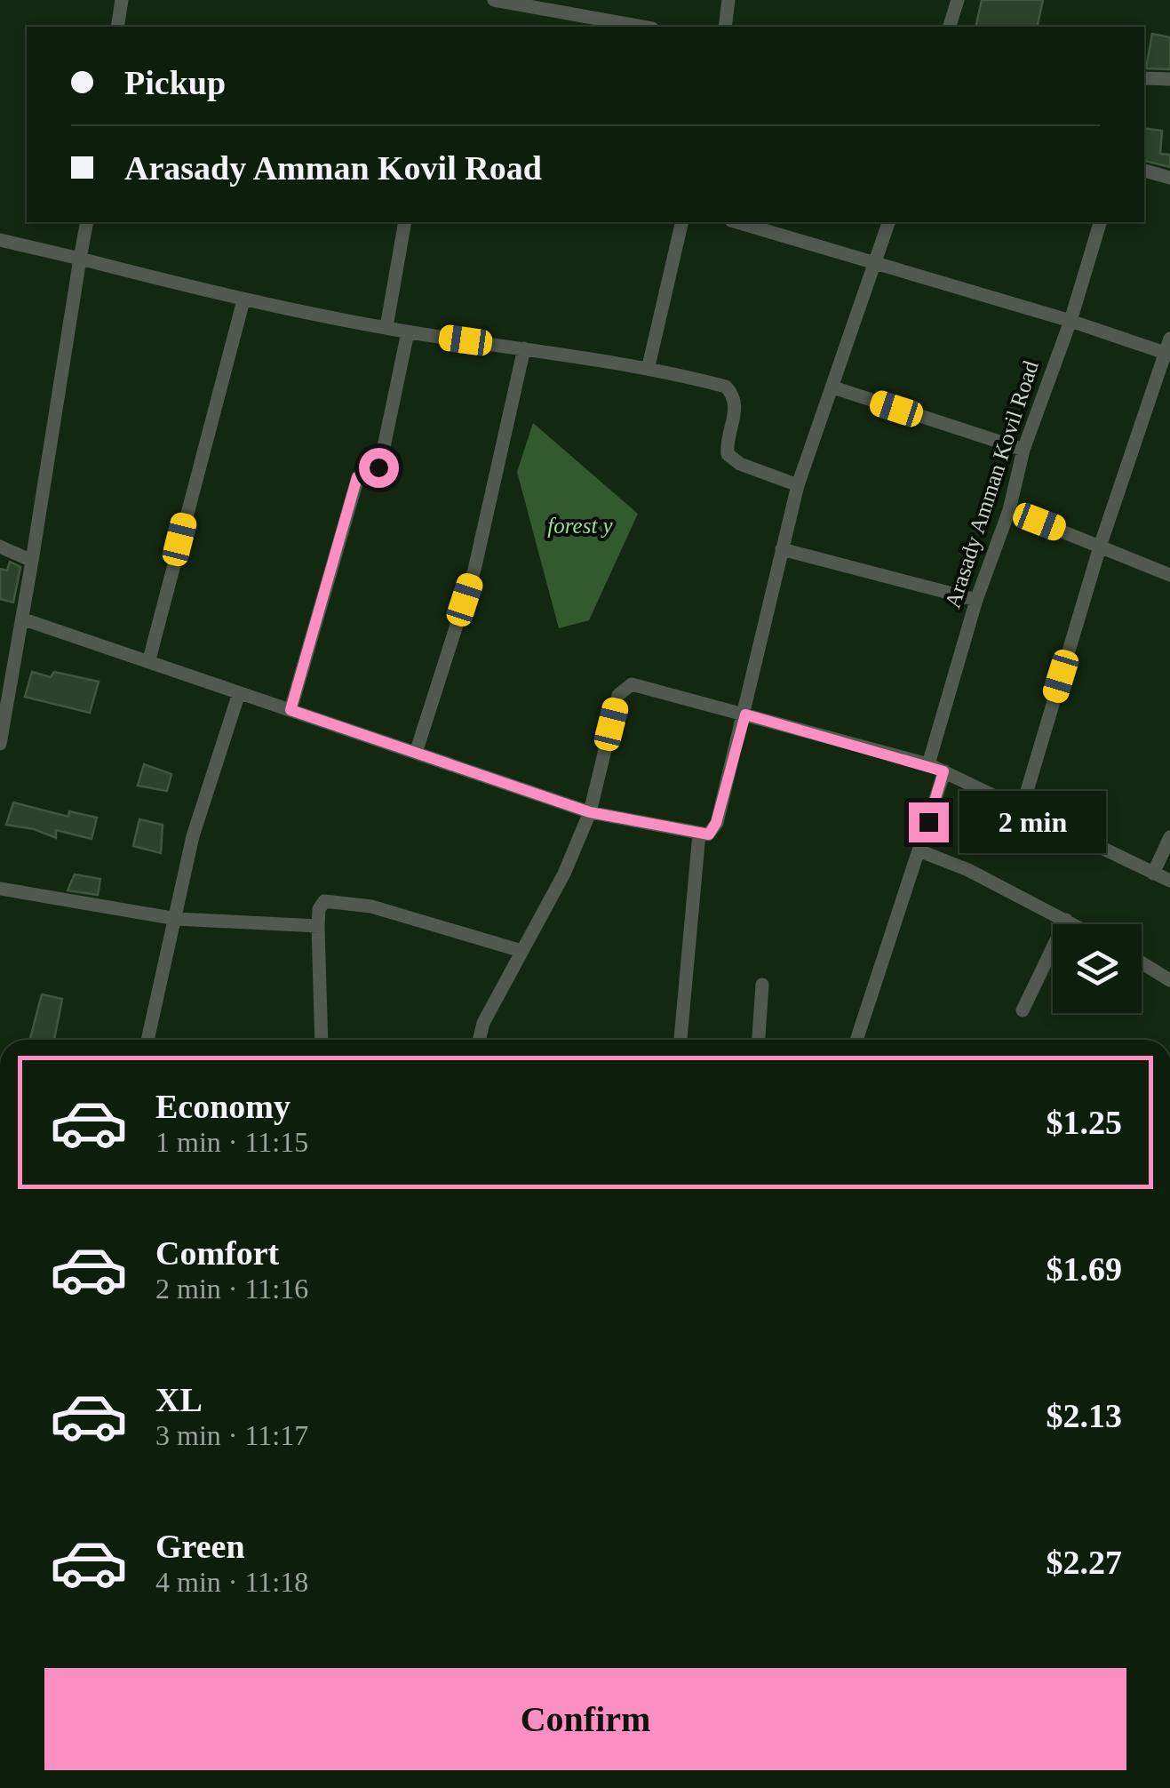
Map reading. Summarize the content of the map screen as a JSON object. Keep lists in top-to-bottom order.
{
  "streets": {
    "street": ["Arasady Amman Kovil Road"]
  },
  "parks": ["forest y"],
  "page": {
    "banner": ["Pickup", "Arasady Amman Kovil Road"],
    "bubble": "2 min",
    "list": [
      {
        "name": "Economy",
        "note": "1 min · 11:15",
        "value": "$1.25"
      },
      {
        "name": "Comfort",
        "note": "2 min · 11:16",
        "value": "$1.69"
      },
      {
        "name": "XL",
        "note": "3 min · 11:17",
        "value": "$2.13"
      },
      {
        "name": "Green",
        "note": "4 min · 11:18",
        "value": "$2.27"
      }
    ],
    "buttons": "Confirm"
  }
}
